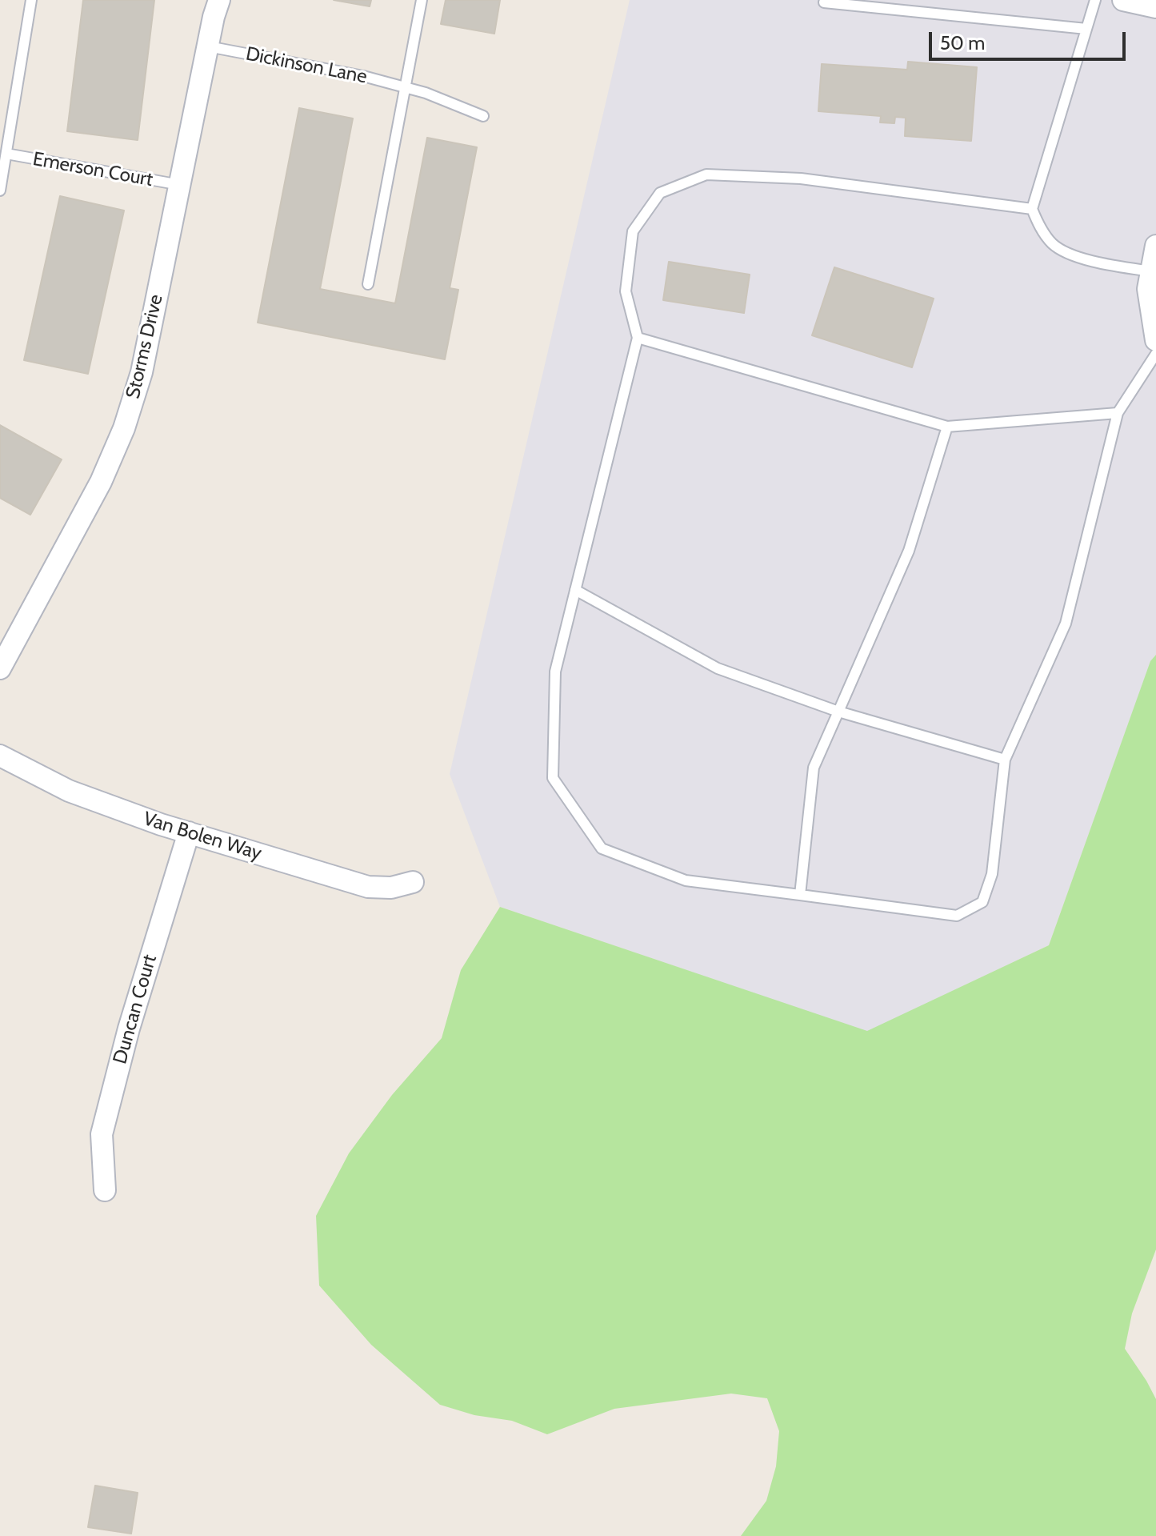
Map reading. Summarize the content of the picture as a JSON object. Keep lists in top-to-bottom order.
{
  "streets": {
    "street": ["Storms Drive", "Van Bolen Way", "Duncan Court"],
    "lane": ["Dickinson Lane", "Emerson Court"]
  },
  "crossings": [
    ["Dickinson Lane", "Storms Drive"],
    ["Emerson Court", "Storms Drive"],
    ["Van Bolen Way", "Duncan Court"]
  ],
  "scale_bar": "50 m"
}
